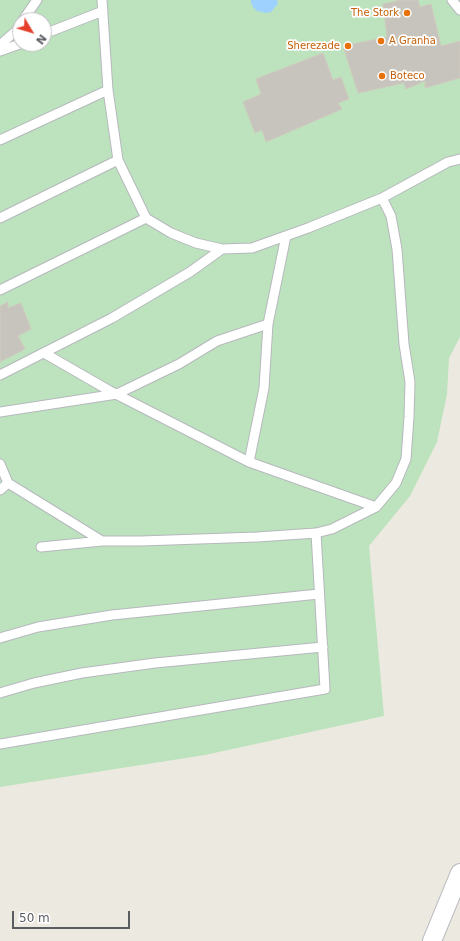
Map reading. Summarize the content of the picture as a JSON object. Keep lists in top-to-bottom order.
{
  "places": [
    "The Stork",
    "A Granha",
    "Sherezade",
    "Boteco"
  ],
  "scale_bar": "50 m",
  "north": "bottom right"
}
